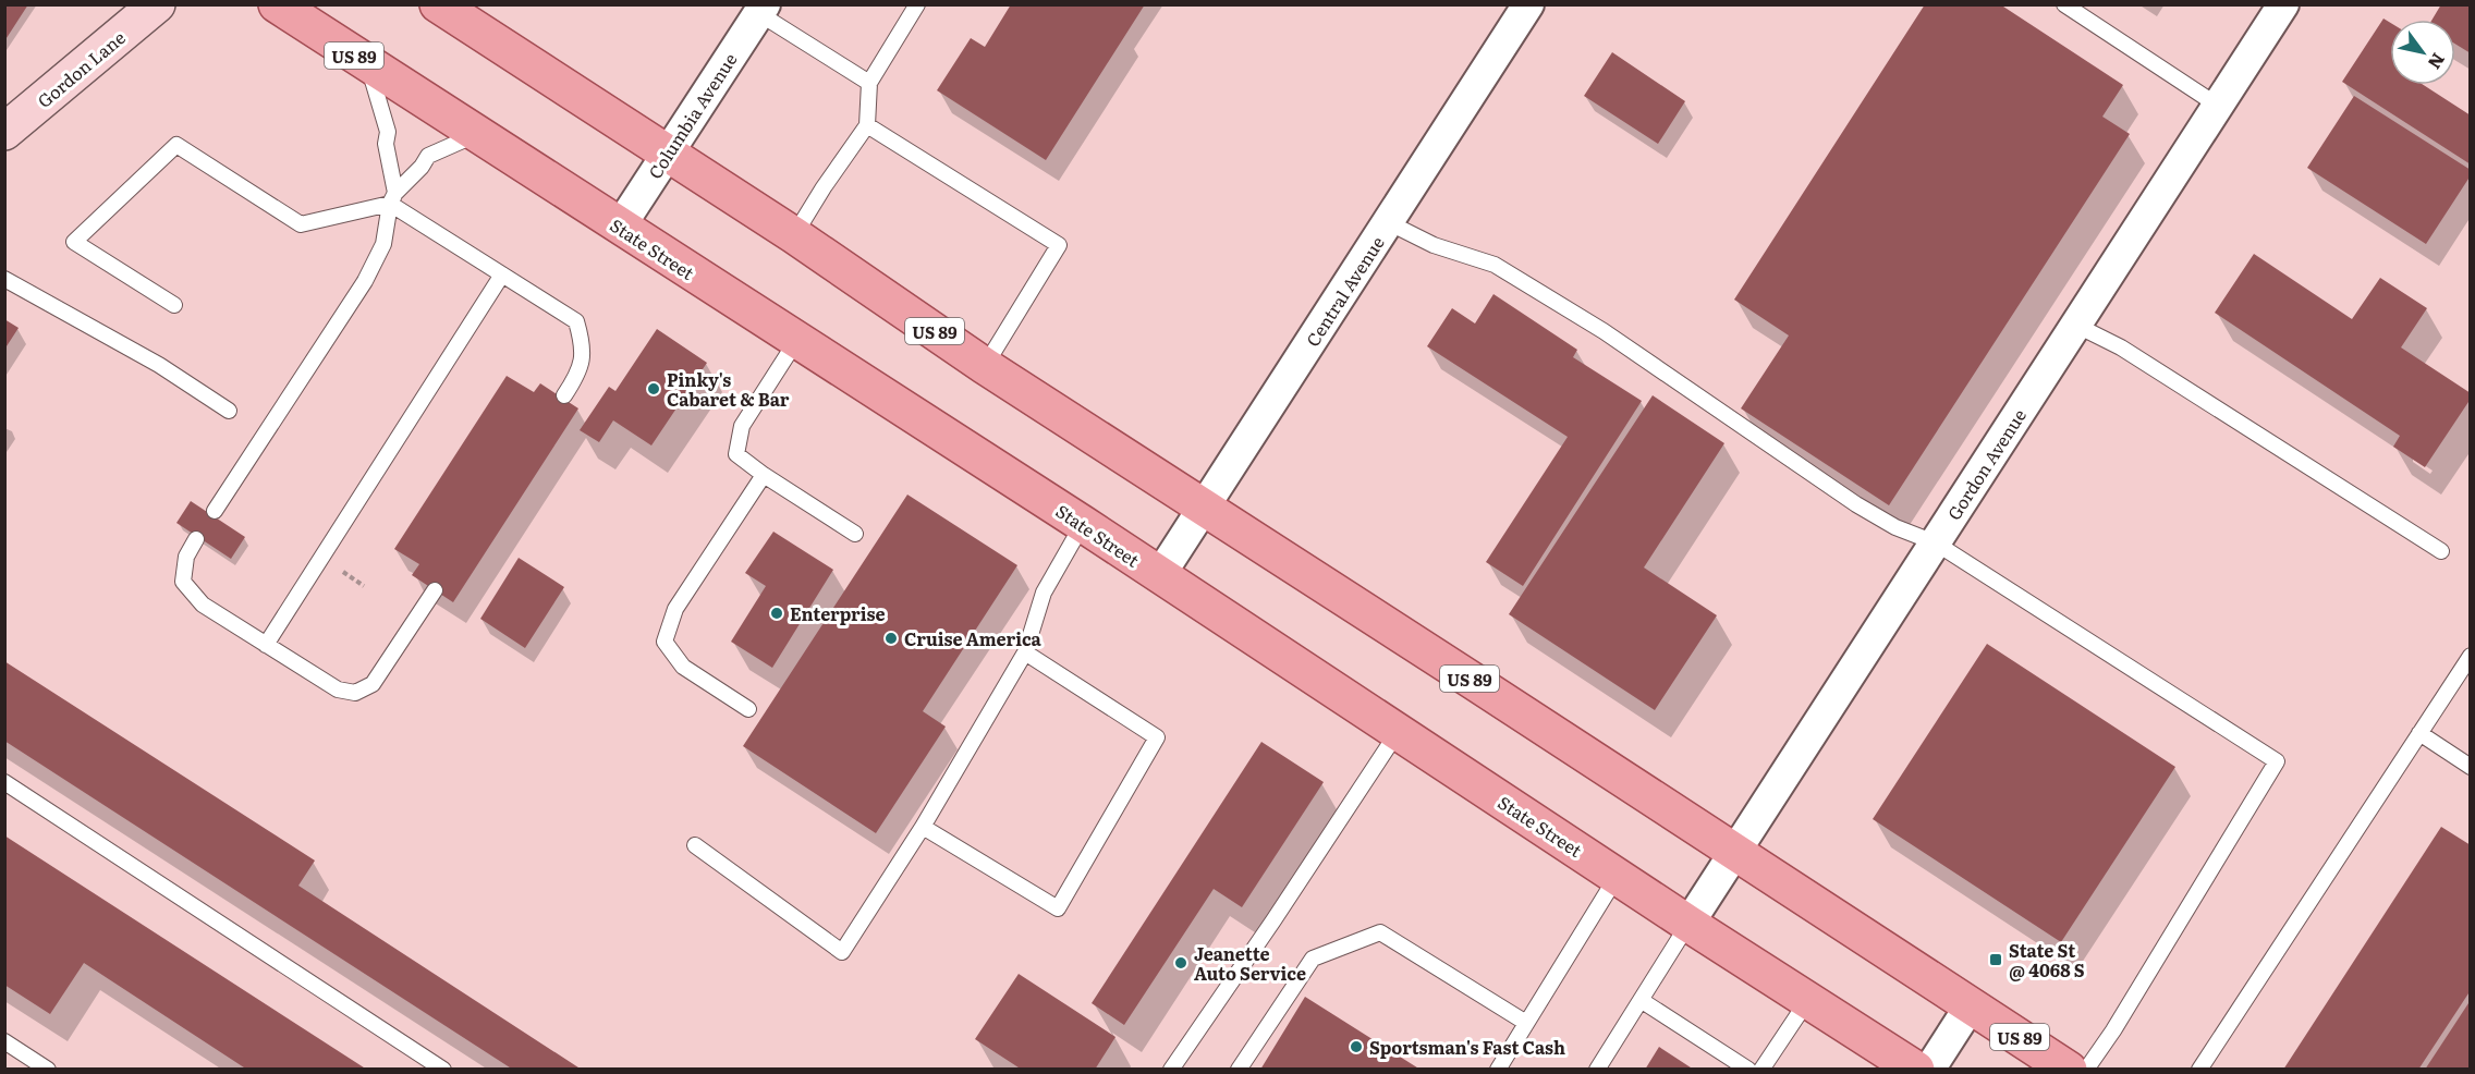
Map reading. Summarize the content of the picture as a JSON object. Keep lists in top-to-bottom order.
{
  "streets": {
    "main road": ["US 89", "State Street"],
    "street": [
      "Gordon Lane",
      "Columbia Avenue",
      "Central Avenue",
      "Gordon Avenue"
    ]
  },
  "crossings": [
    ["US 89", "Columbia Avenue"],
    ["US 89", "Central Avenue"],
    ["US 89", "Gordon Avenue"],
    ["Columbia Avenue", "State Street"],
    ["State Street", "Central Avenue"],
    ["State Street", "Gordon Avenue"]
  ],
  "places": {
    "other": [
      "Pinky's Cabaret & Bar",
      "Enterprise",
      "Cruise America",
      "Jeanette Auto Service",
      "Sportsman's Fast Cash"
    ],
    "transit": ["State St @ 4068 S"]
  },
  "north": "bottom right"
}
